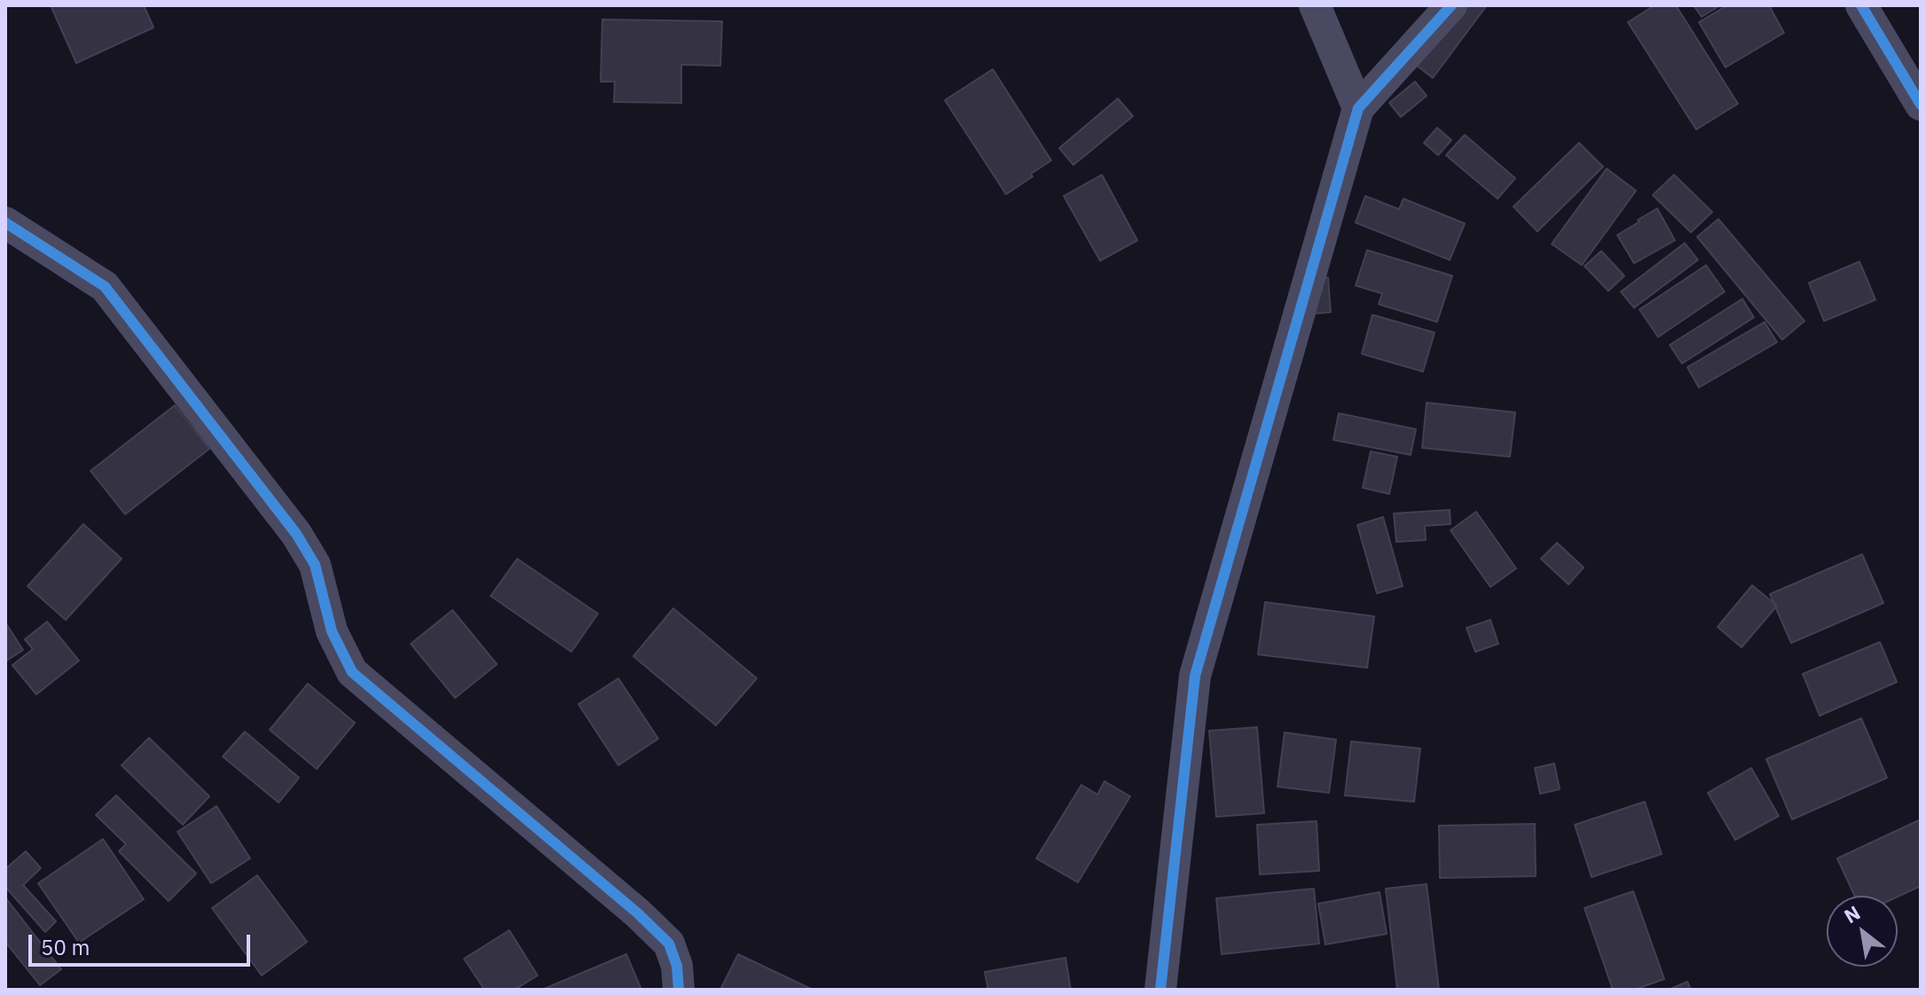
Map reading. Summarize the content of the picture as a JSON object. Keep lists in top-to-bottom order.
{
  "scale_bar": "50 m",
  "north": "top left"
}
